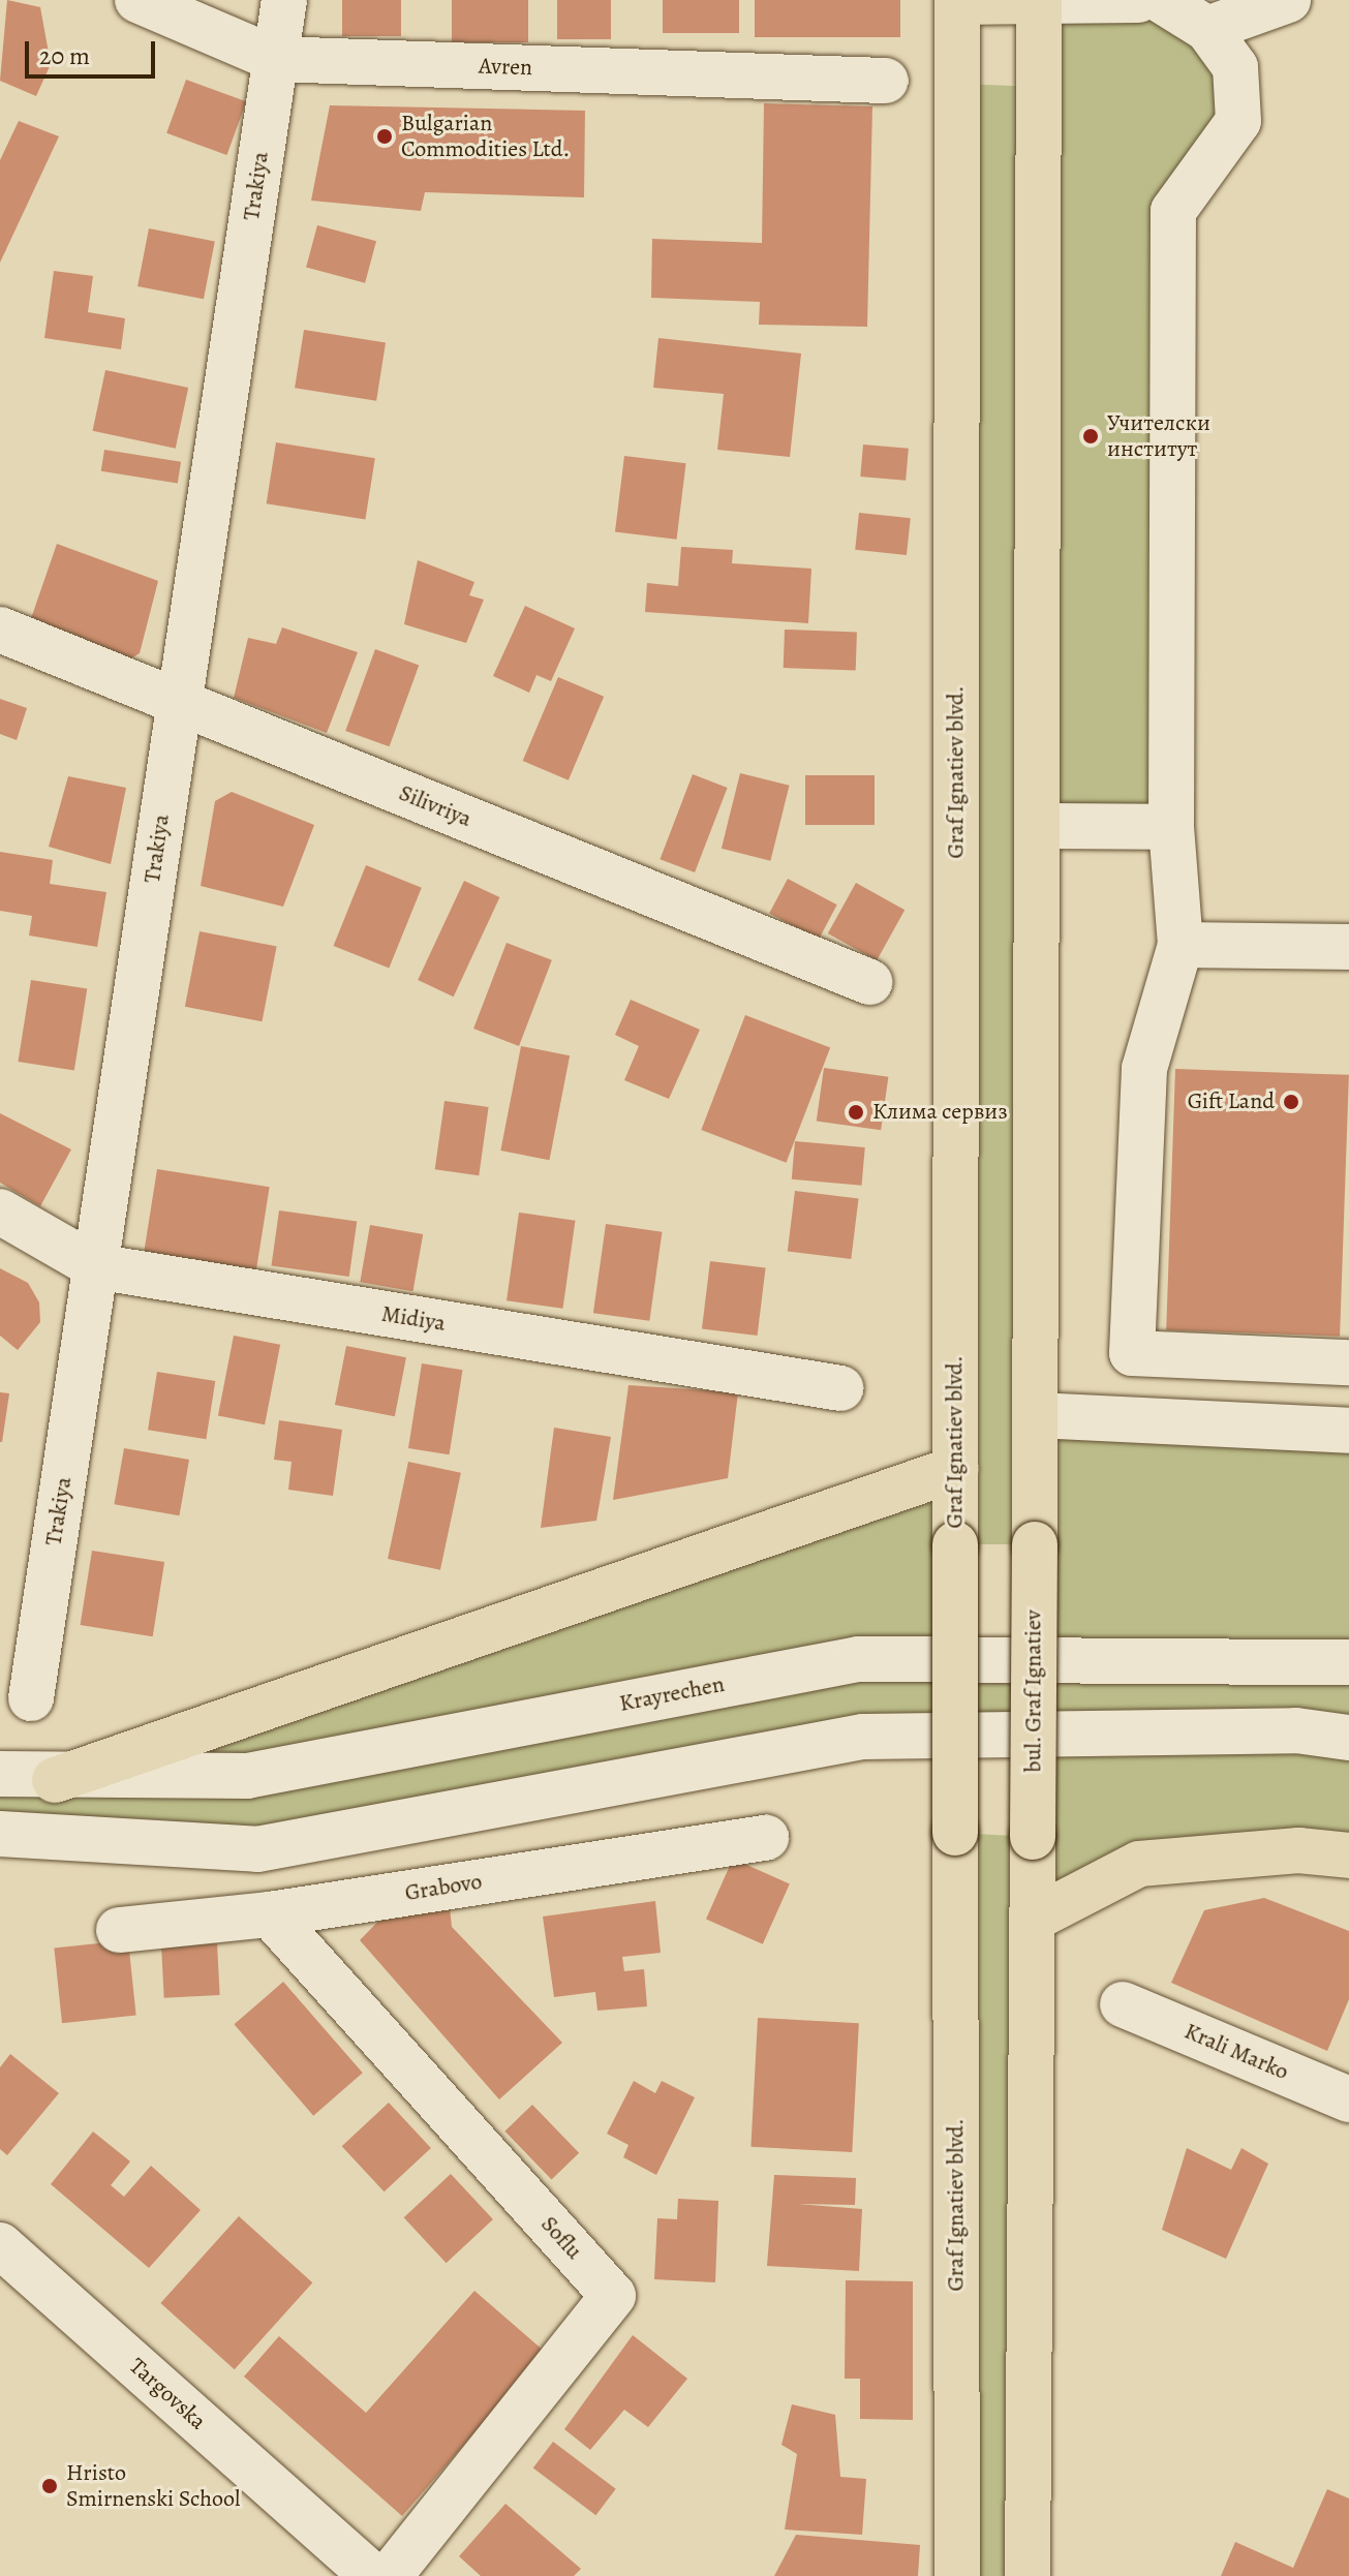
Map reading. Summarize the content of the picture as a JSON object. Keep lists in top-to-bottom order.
{
  "streets": {
    "main road": ["Graf Ignatiev blvd.", "bul. Graf Ignatiev"],
    "street": [
      "Avren",
      "Trakiya",
      "Silivriya",
      "Midiya",
      "Krayrechen",
      "Grabovo",
      "Krali Marko",
      "Soflu",
      "Targovska"
    ]
  },
  "crossings": [
    ["Avren", "Trakiya"],
    ["Trakiya", "Silivriya"],
    ["Trakiya", "Midiya"],
    ["Grabovo", "Soflu"]
  ],
  "places": [
    "Bulgarian Commodities Ltd.",
    "Учителски институт",
    "Gift Land",
    "Клима сервиз",
    "Hristo Smirnenski School"
  ],
  "scale_bar": "20 m"
}
